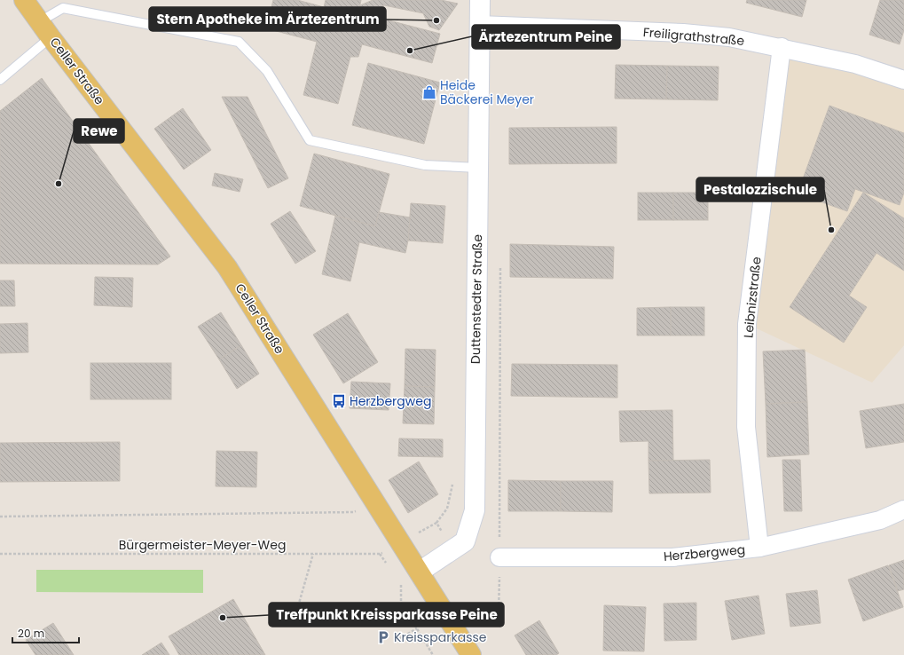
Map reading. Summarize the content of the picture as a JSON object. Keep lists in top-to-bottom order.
{
  "streets": {
    "main road": ["Celler Straße"],
    "street": [
      "Freiligrathstraße",
      "Leibnizstraße",
      "Duttenstedter Straße",
      "Herzbergweg"
    ],
    "path": ["Bürgermeister-Meyer-Weg"]
  },
  "crossings": [
    ["Freiligrathstraße", "Leibnizstraße"],
    ["Freiligrathstraße", "Duttenstedter Straße"],
    ["Celler Straße", "Duttenstedter Straße"],
    ["Celler Straße", "Bürgermeister-Meyer-Weg"],
    ["Leibnizstraße", "Herzbergweg"],
    ["Duttenstedter Straße", "Bürgermeister-Meyer-Weg"]
  ],
  "places": {
    "other": [
      "Stern Apotheke im Ärztezentrum",
      "Ärztezentrum Peine",
      "Rewe",
      "Pestalozzischule",
      "Treffpunkt Kreissparkasse Peine"
    ],
    "shop": ["Heide Bäckerei Meyer"],
    "bus stop": ["Herzbergweg"],
    "parking": ["Kreissparkasse"]
  },
  "scale_bar": "20 m"
}
